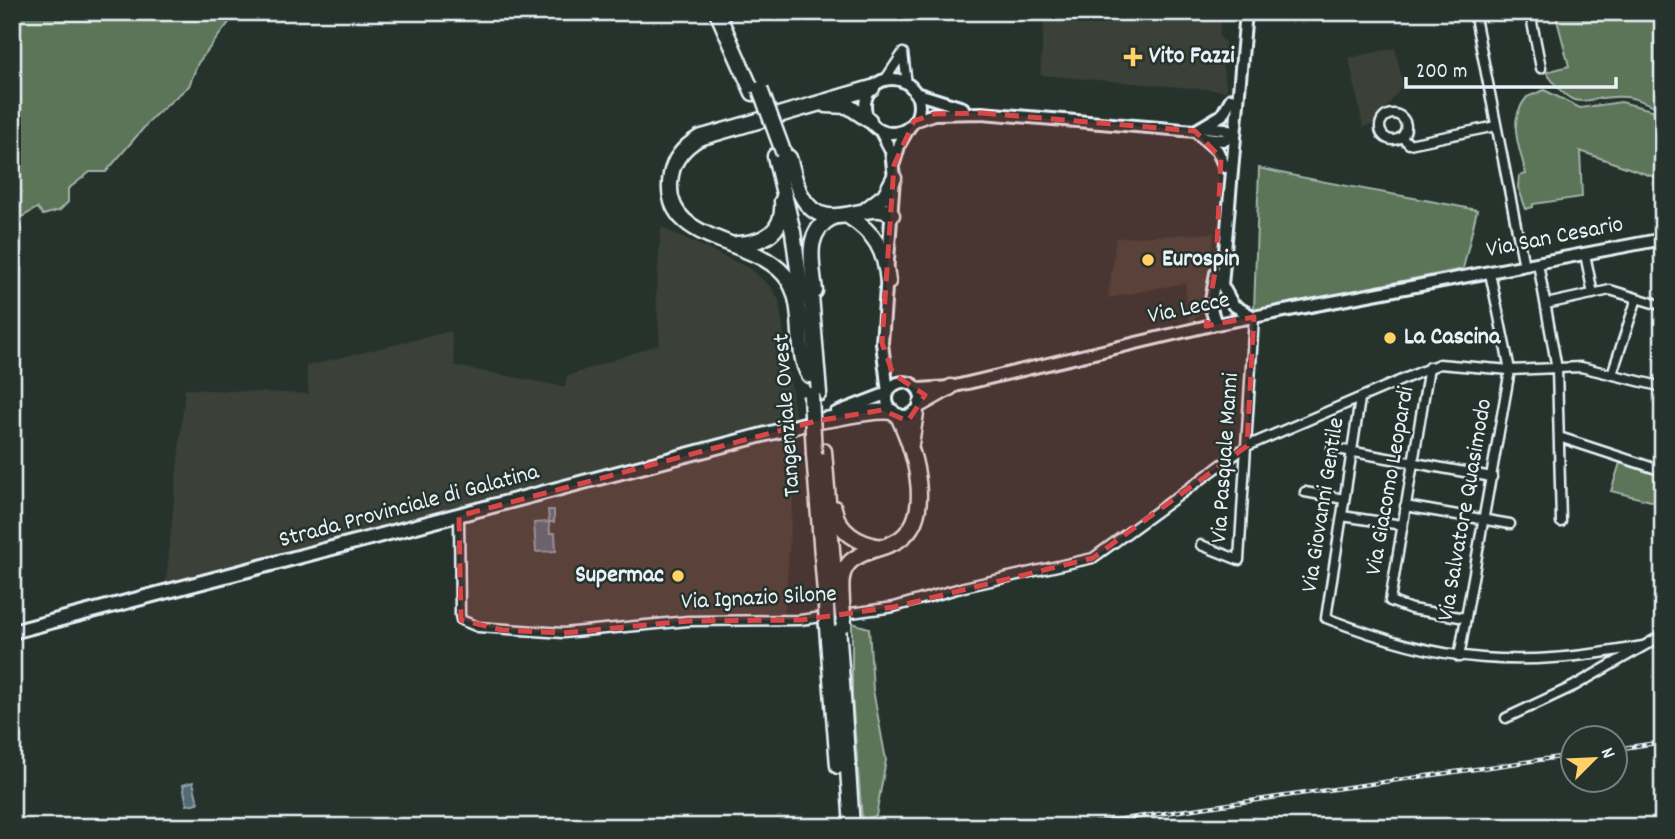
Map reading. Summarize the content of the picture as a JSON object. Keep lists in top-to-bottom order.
{
  "streets": {
    "highway": ["Tangenziale Ovest"],
    "main road": ["Via San Cesario", "Via Lecce", "Strada Provinciale di Galatina"],
    "street": [
      "Via Pasquale Manni",
      "Via Giacomo Leopardi",
      "Via Giovanni Gentile",
      "Via Salvatore Quasimodo",
      "Via Ignazio Silone"
    ]
  },
  "crossings": [
    ["Via San Cesario", "Via Lecce"],
    ["Via Lecce", "Via Pasquale Manni"],
    ["Via Pasquale Manni", "Via Ignazio Silone"],
    ["Via Giacomo Leopardi", "Via Salvatore Quasimodo"],
    ["Via Giovanni Gentile", "Via Salvatore Quasimodo"],
    ["Strada Provinciale di Galatina", "Via Ignazio Silone"]
  ],
  "places": {
    "health": ["Vito Fazzi"],
    "other": ["Eurospin", "La Cascina", "Supermac"]
  },
  "scale_bar": "200 m",
  "north": "top right"
}
